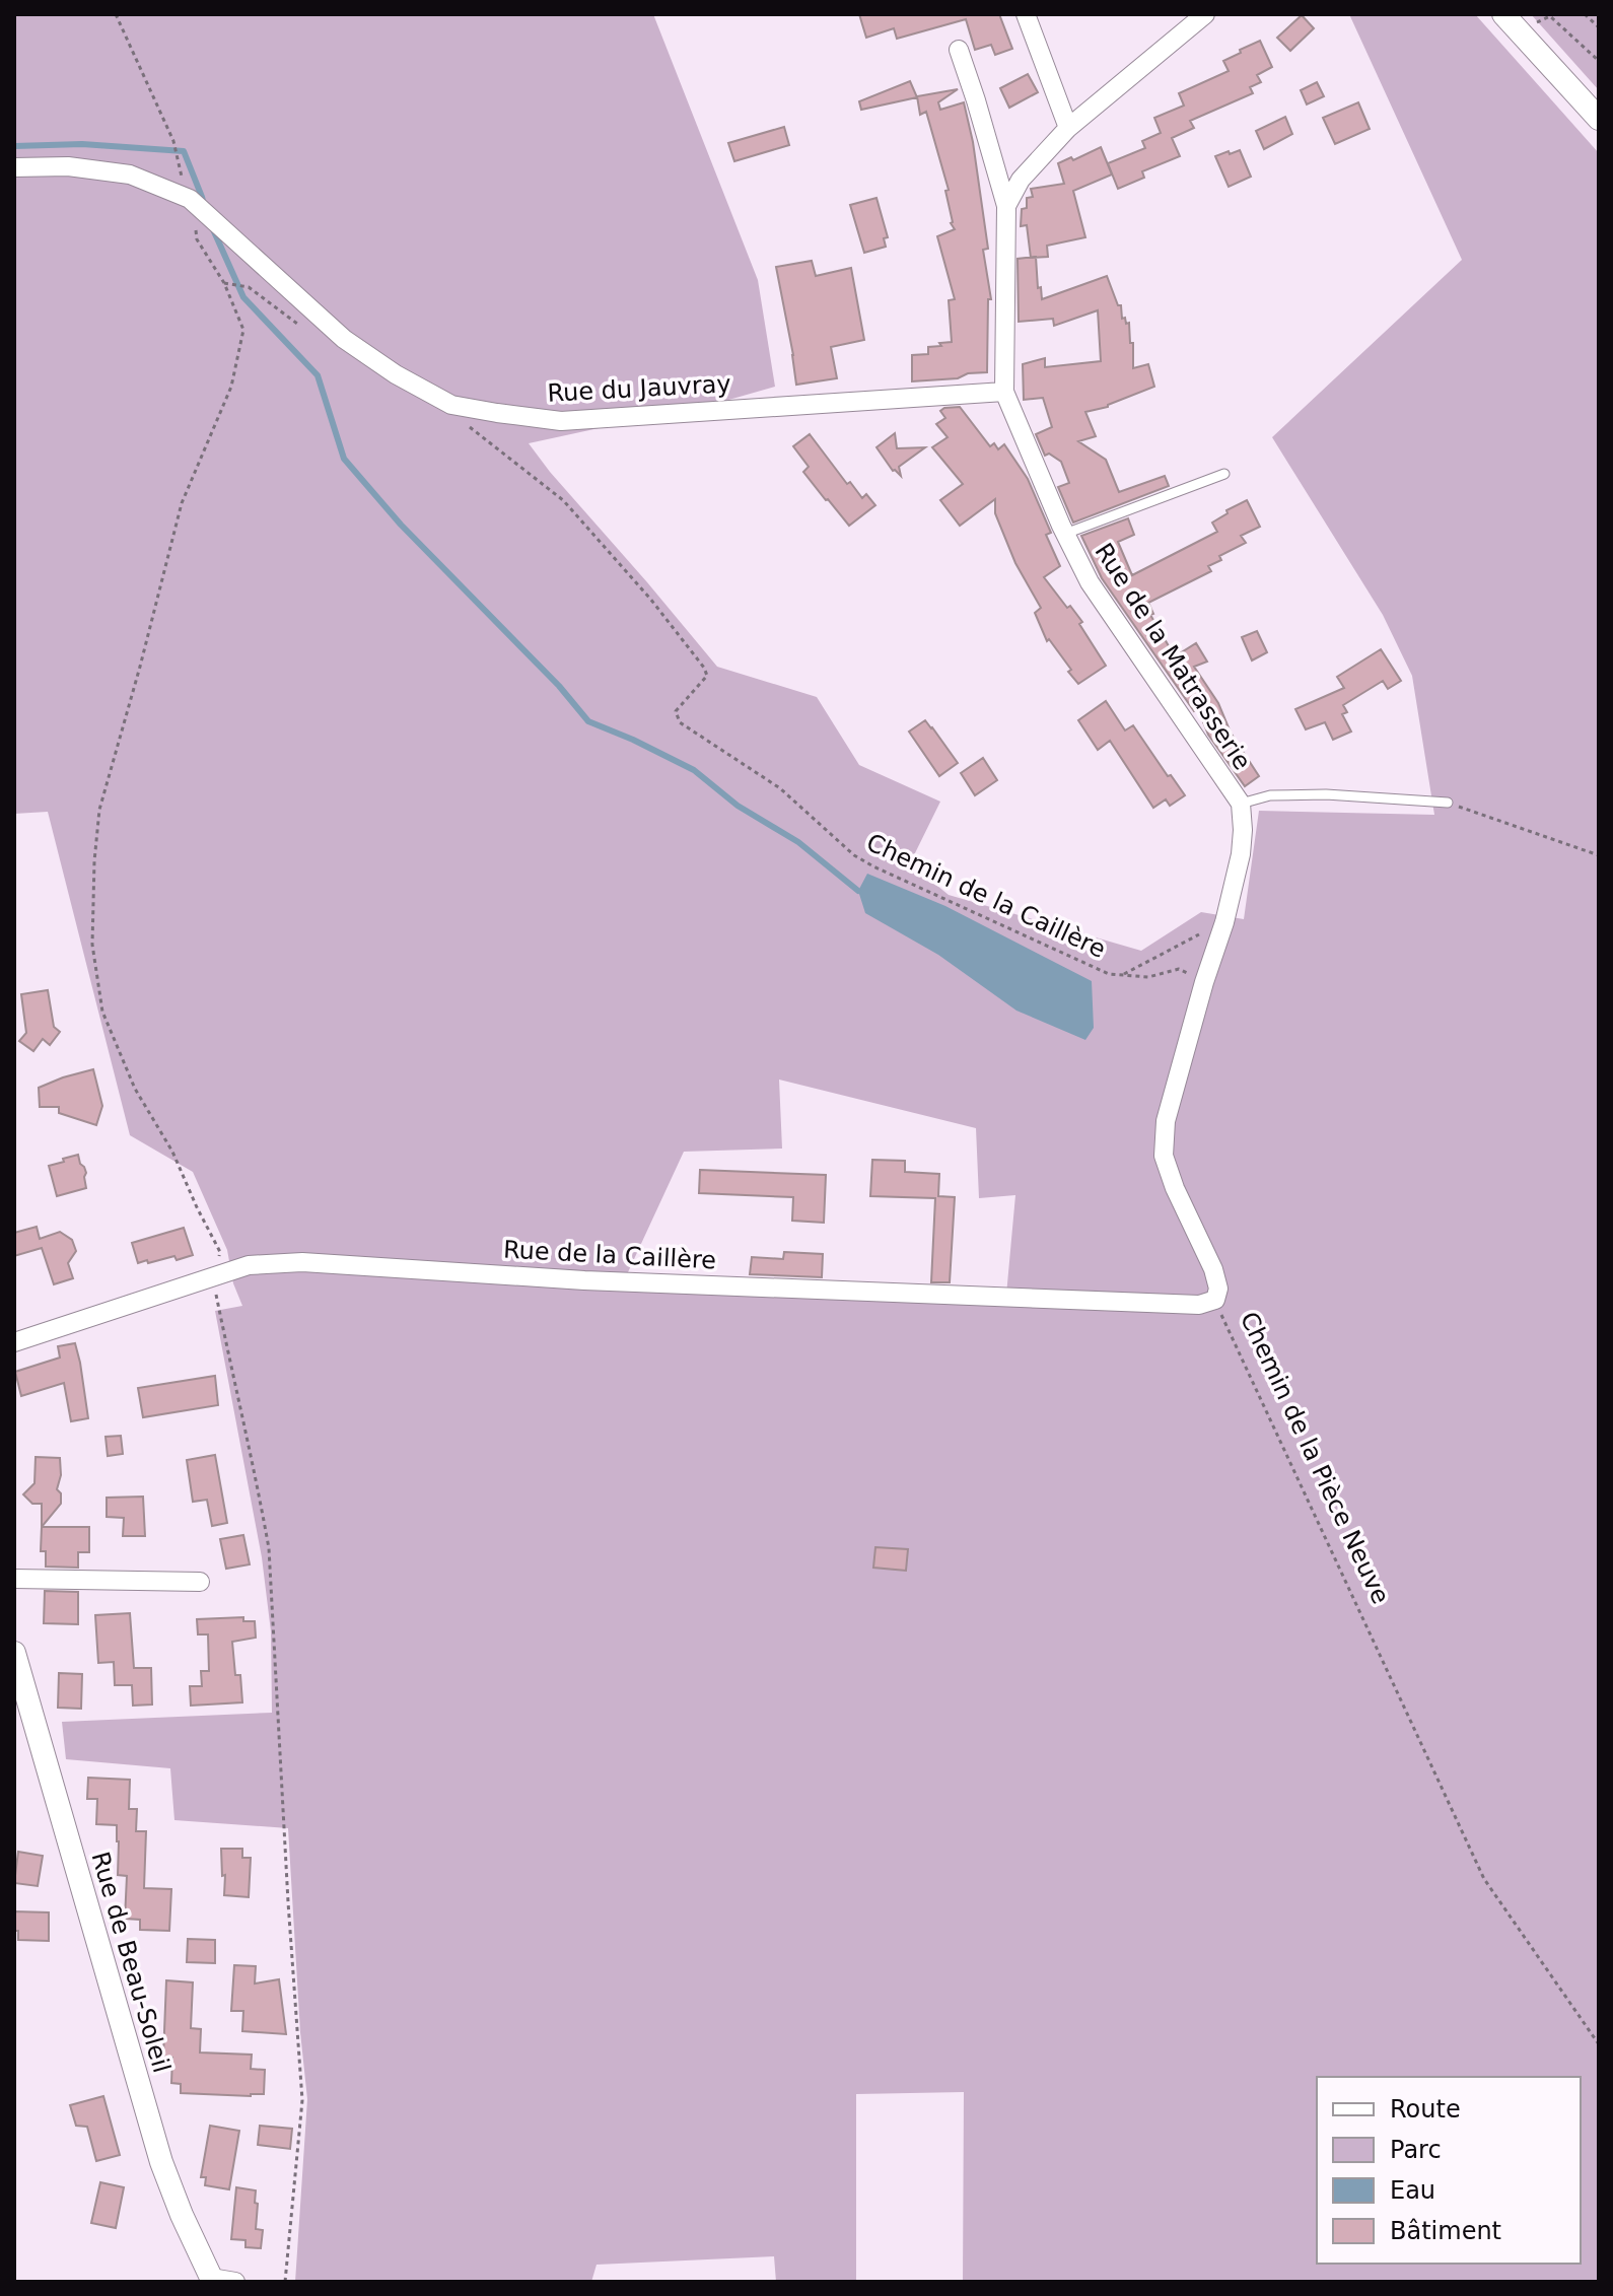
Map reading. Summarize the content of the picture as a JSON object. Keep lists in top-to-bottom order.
{
  "streets": {
    "street": [
      "Rue du Jauvray",
      "Rue de la Matrasserie",
      "Rue de la Caillère",
      "Chemin de la Pièce Neuve",
      "Rue de Beau-Soleil"
    ],
    "path": ["Chemin de la Caillère"]
  },
  "crossings": [
    ["Rue du Jauvray", "Rue de la Matrasserie"],
    ["Rue de la Matrasserie", "Chemin de la Pièce Neuve"],
    ["Rue de la Caillère", "Chemin de la Pièce Neuve"]
  ],
  "legend": [
    "Route",
    "Parc",
    "Eau",
    "Bâtiment"
  ]
}
